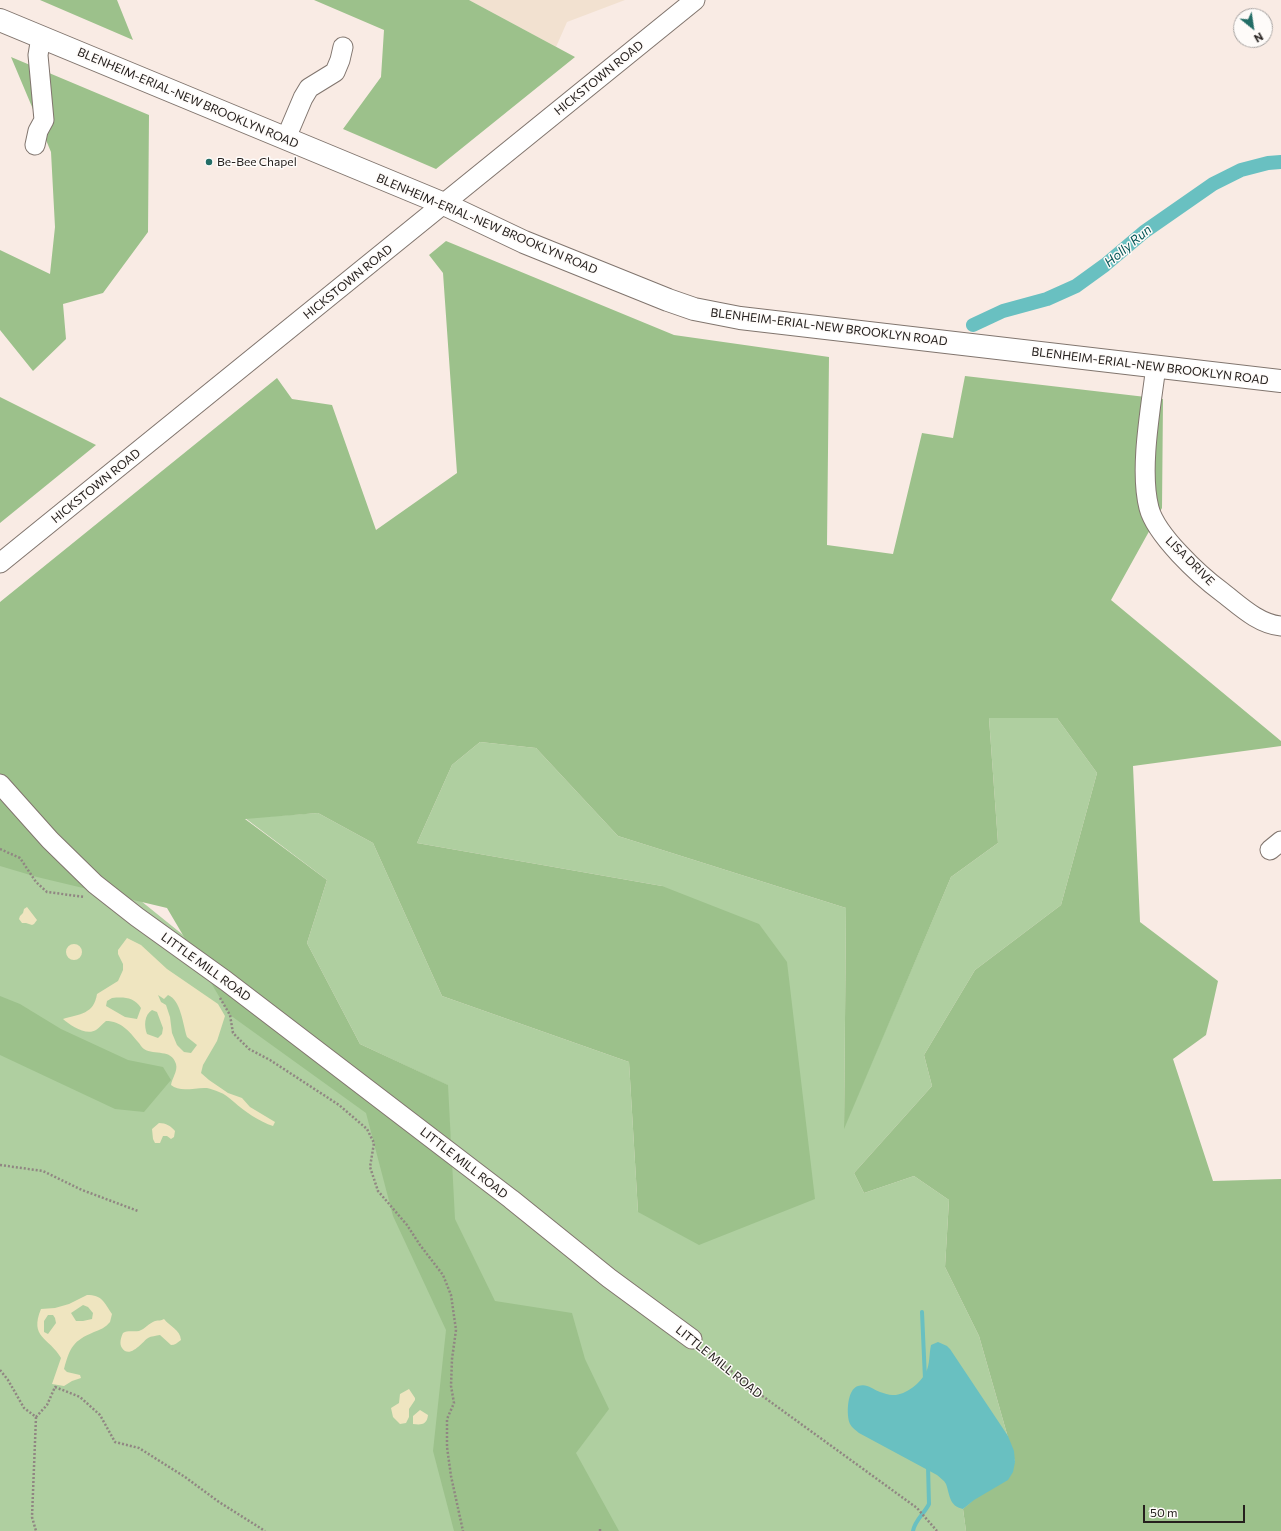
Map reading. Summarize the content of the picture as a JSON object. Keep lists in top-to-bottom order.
{
  "streets": {
    "main road": ["BLENHEIM-ERIAL-NEW BROOKLYN ROAD"],
    "street": ["HICKSTOWN ROAD", "LISA DRIVE", "LITTLE MILL ROAD"]
  },
  "crossings": [
    ["HICKSTOWN ROAD", "BLENHEIM-ERIAL-NEW BROOKLYN ROAD"],
    ["BLENHEIM-ERIAL-NEW BROOKLYN ROAD", "LISA DRIVE"]
  ],
  "water": ["Holly Run"],
  "places": ["Be-Bee Chapel"],
  "scale_bar": "50 m",
  "north": "bottom right"
}
